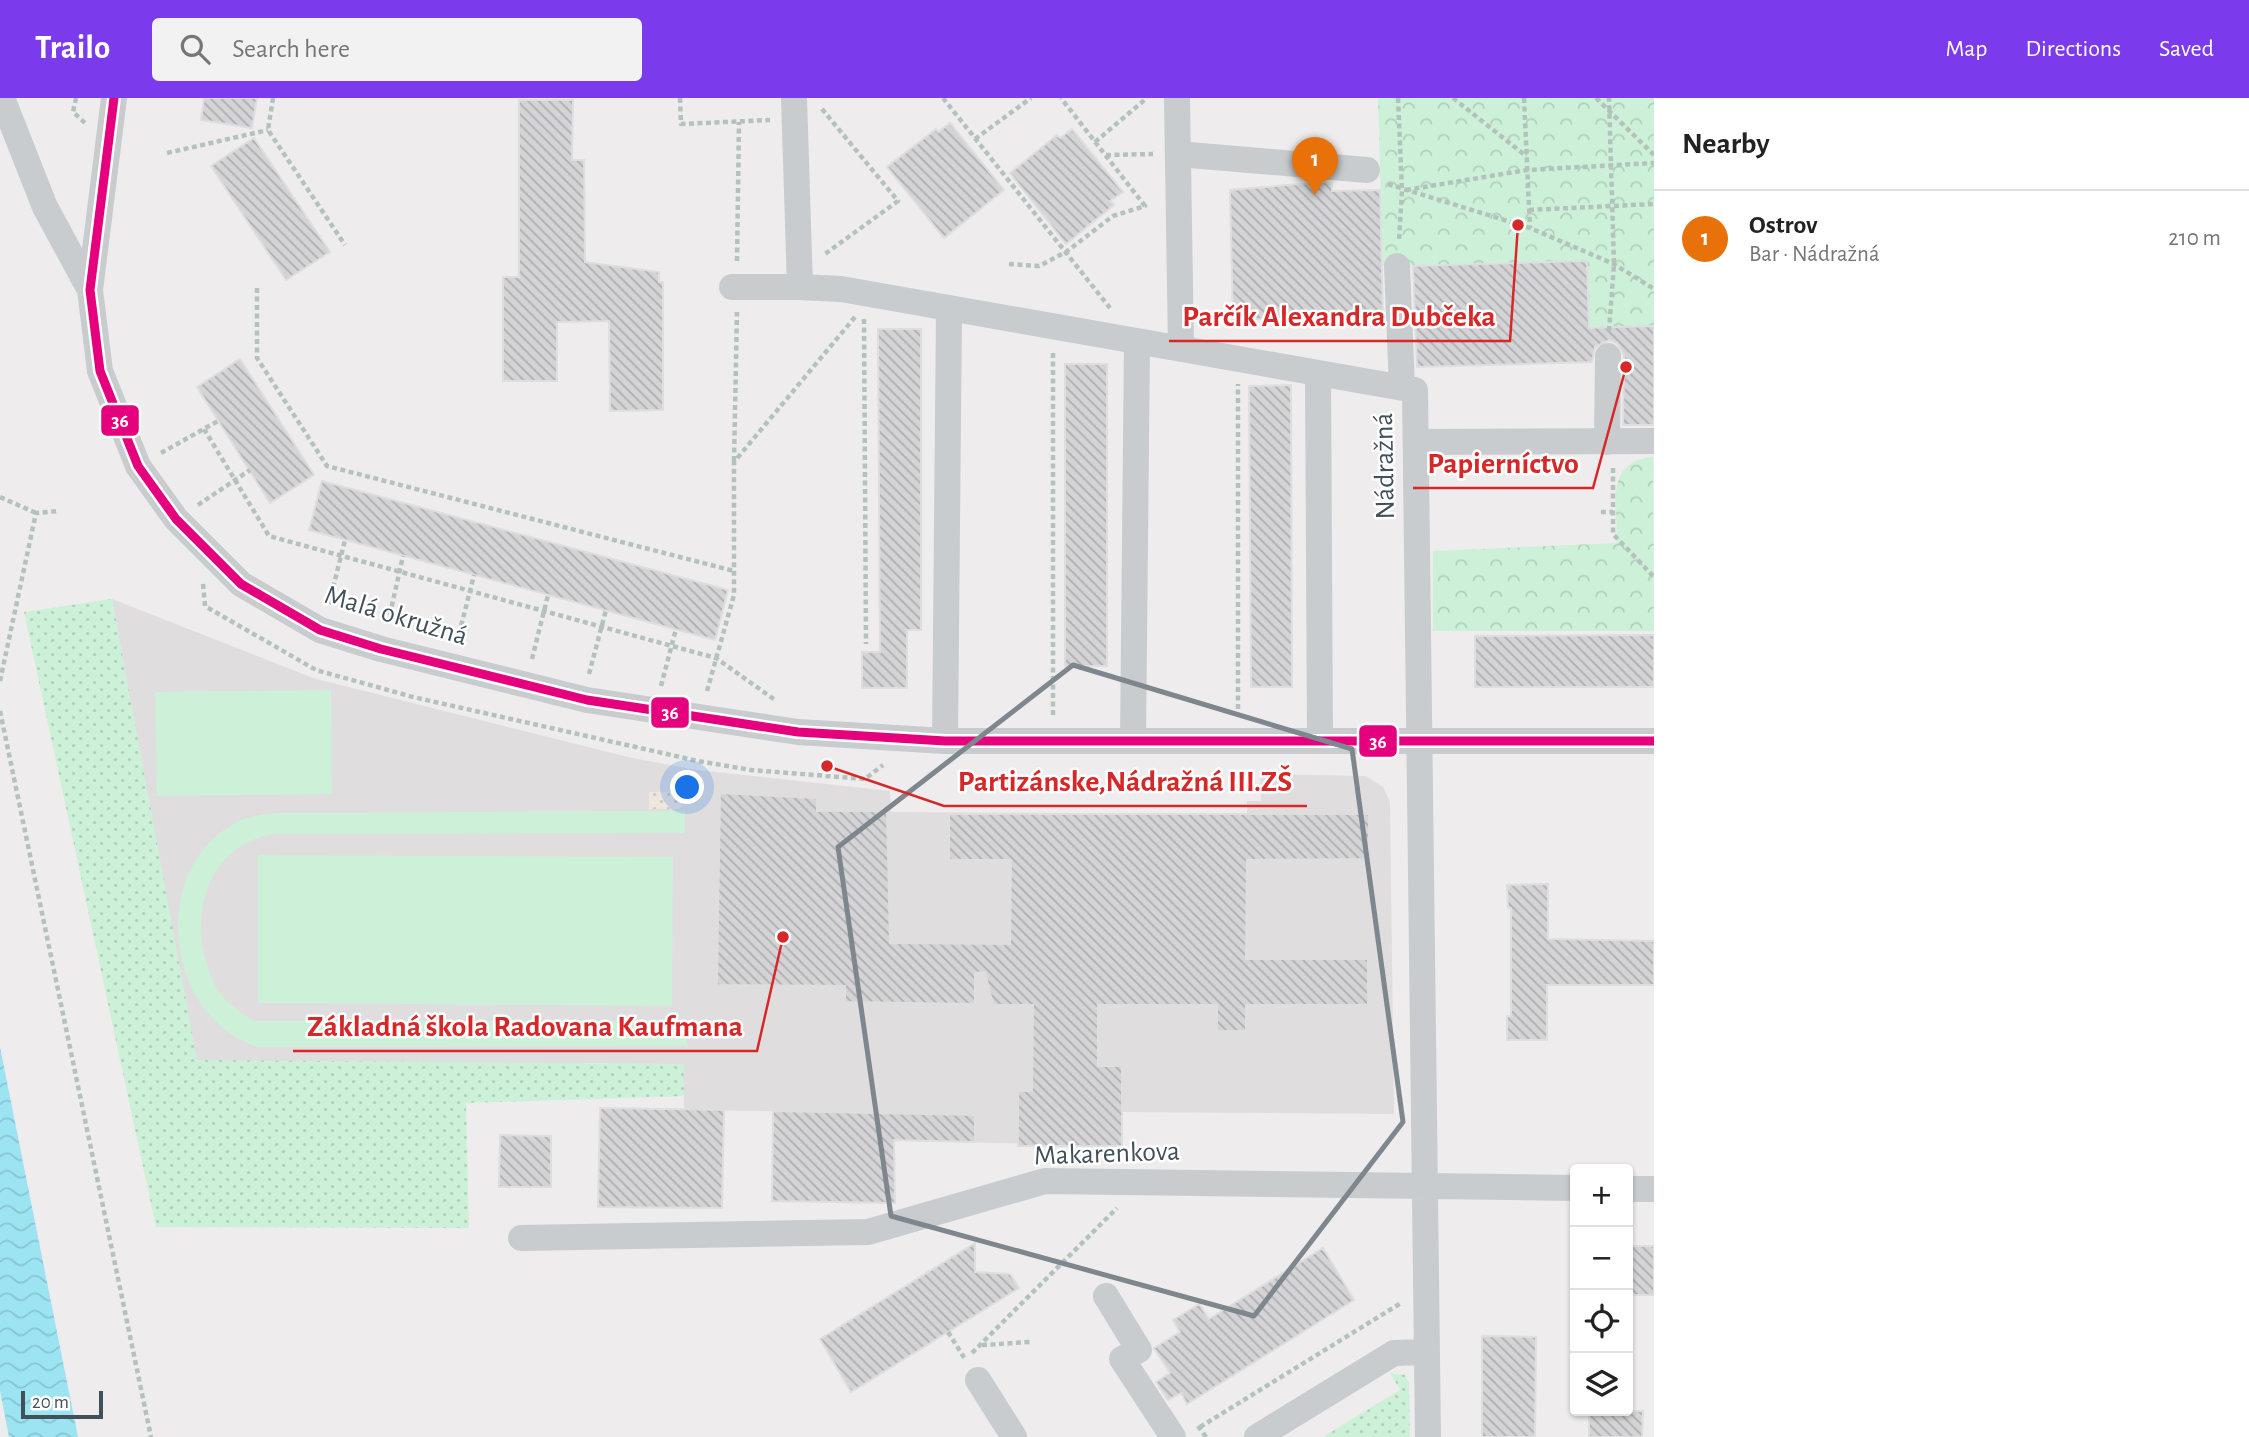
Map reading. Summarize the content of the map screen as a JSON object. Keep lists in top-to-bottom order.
{
  "streets": {
    "street": ["Nádražná", "Malá okružná", "Makarenkova"]
  },
  "crossings": [
    ["Nádražná", "Makarenkova"]
  ],
  "places": [
    "Parčík Alexandra Dubčeka",
    "Papierníctvo",
    "Partizánske,Nádražná III.ZŠ",
    "Základná škola Radovana Kaufmana"
  ],
  "lines": ["transit line 36"],
  "scale_bar": "20 m",
  "page": {
    "header": "Trailo",
    "search": "Search here",
    "nav": ["Map", "Directions", "Saved"],
    "heading": "Nearby",
    "pins": "1",
    "list": [
      {
        "mark": "1",
        "name": "Ostrov",
        "note": "Bar · Nádražná",
        "value": "210 m"
      }
    ],
    "map_buttons": ["+", "−"],
    "scale": "20 m"
  }
}
